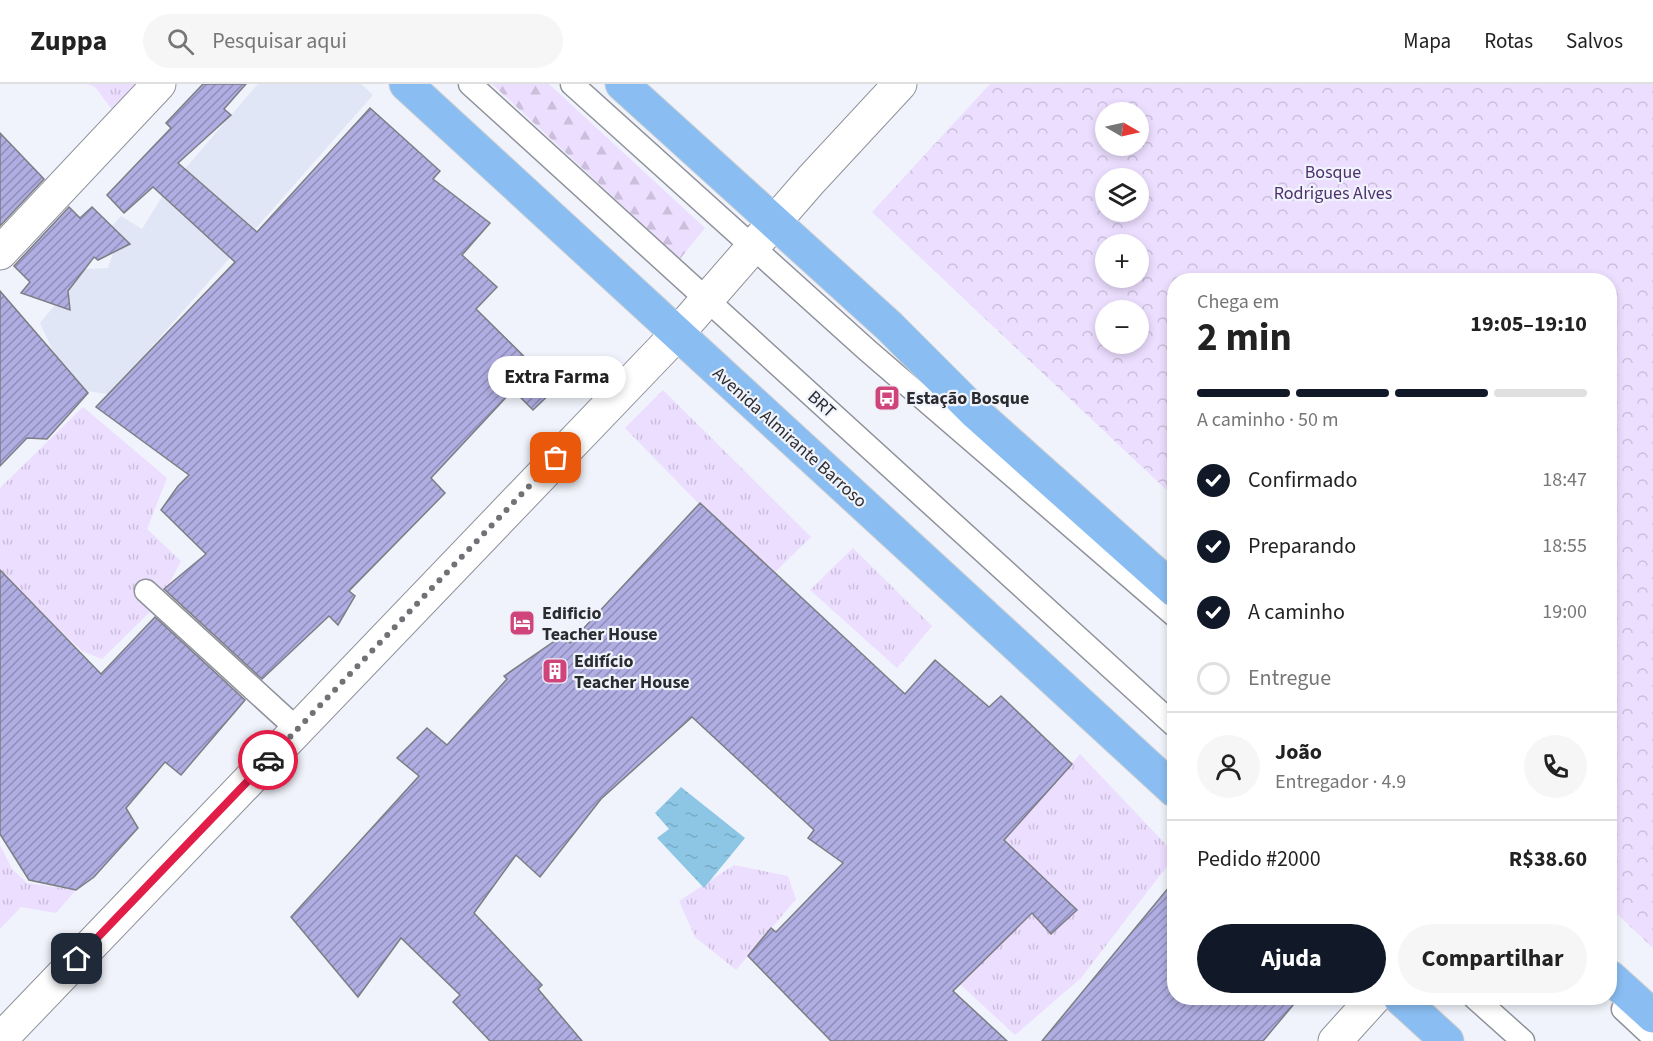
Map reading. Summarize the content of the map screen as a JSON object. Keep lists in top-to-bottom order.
{
  "streets": {
    "highway": ["Avenida Almirante Barroso"],
    "lane": ["BRT"]
  },
  "parks": ["Bosque Rodrigues Alves"],
  "places": {
    "bus stop": ["Estação Bosque"],
    "other": ["Extra Farma"],
    "hotel": ["Edificio Teacher House"],
    "building": ["Edifício Teacher House"]
  },
  "north": "right",
  "page": {
    "header": "Zuppa",
    "search": "Pesquisar aqui",
    "nav": ["Mapa", "Rotas", "Salvos"],
    "map_buttons": ["+", "−"],
    "heading": ["2 min", "Chega em", "19:05–19:10"],
    "panel": [
      "João",
      "Entregador · 4.9",
      "Pedido #2000",
      "R$38.60"
    ],
    "bubble": "Extra Farma",
    "bar": "A caminho · 50 m",
    "list": [
      ["Confirmado", "18:47"],
      ["Preparando", "18:55"],
      ["A caminho", "19:00"],
      "Entregue"
    ],
    "buttons": ["Ajuda", "Compartilhar"]
  }
}
